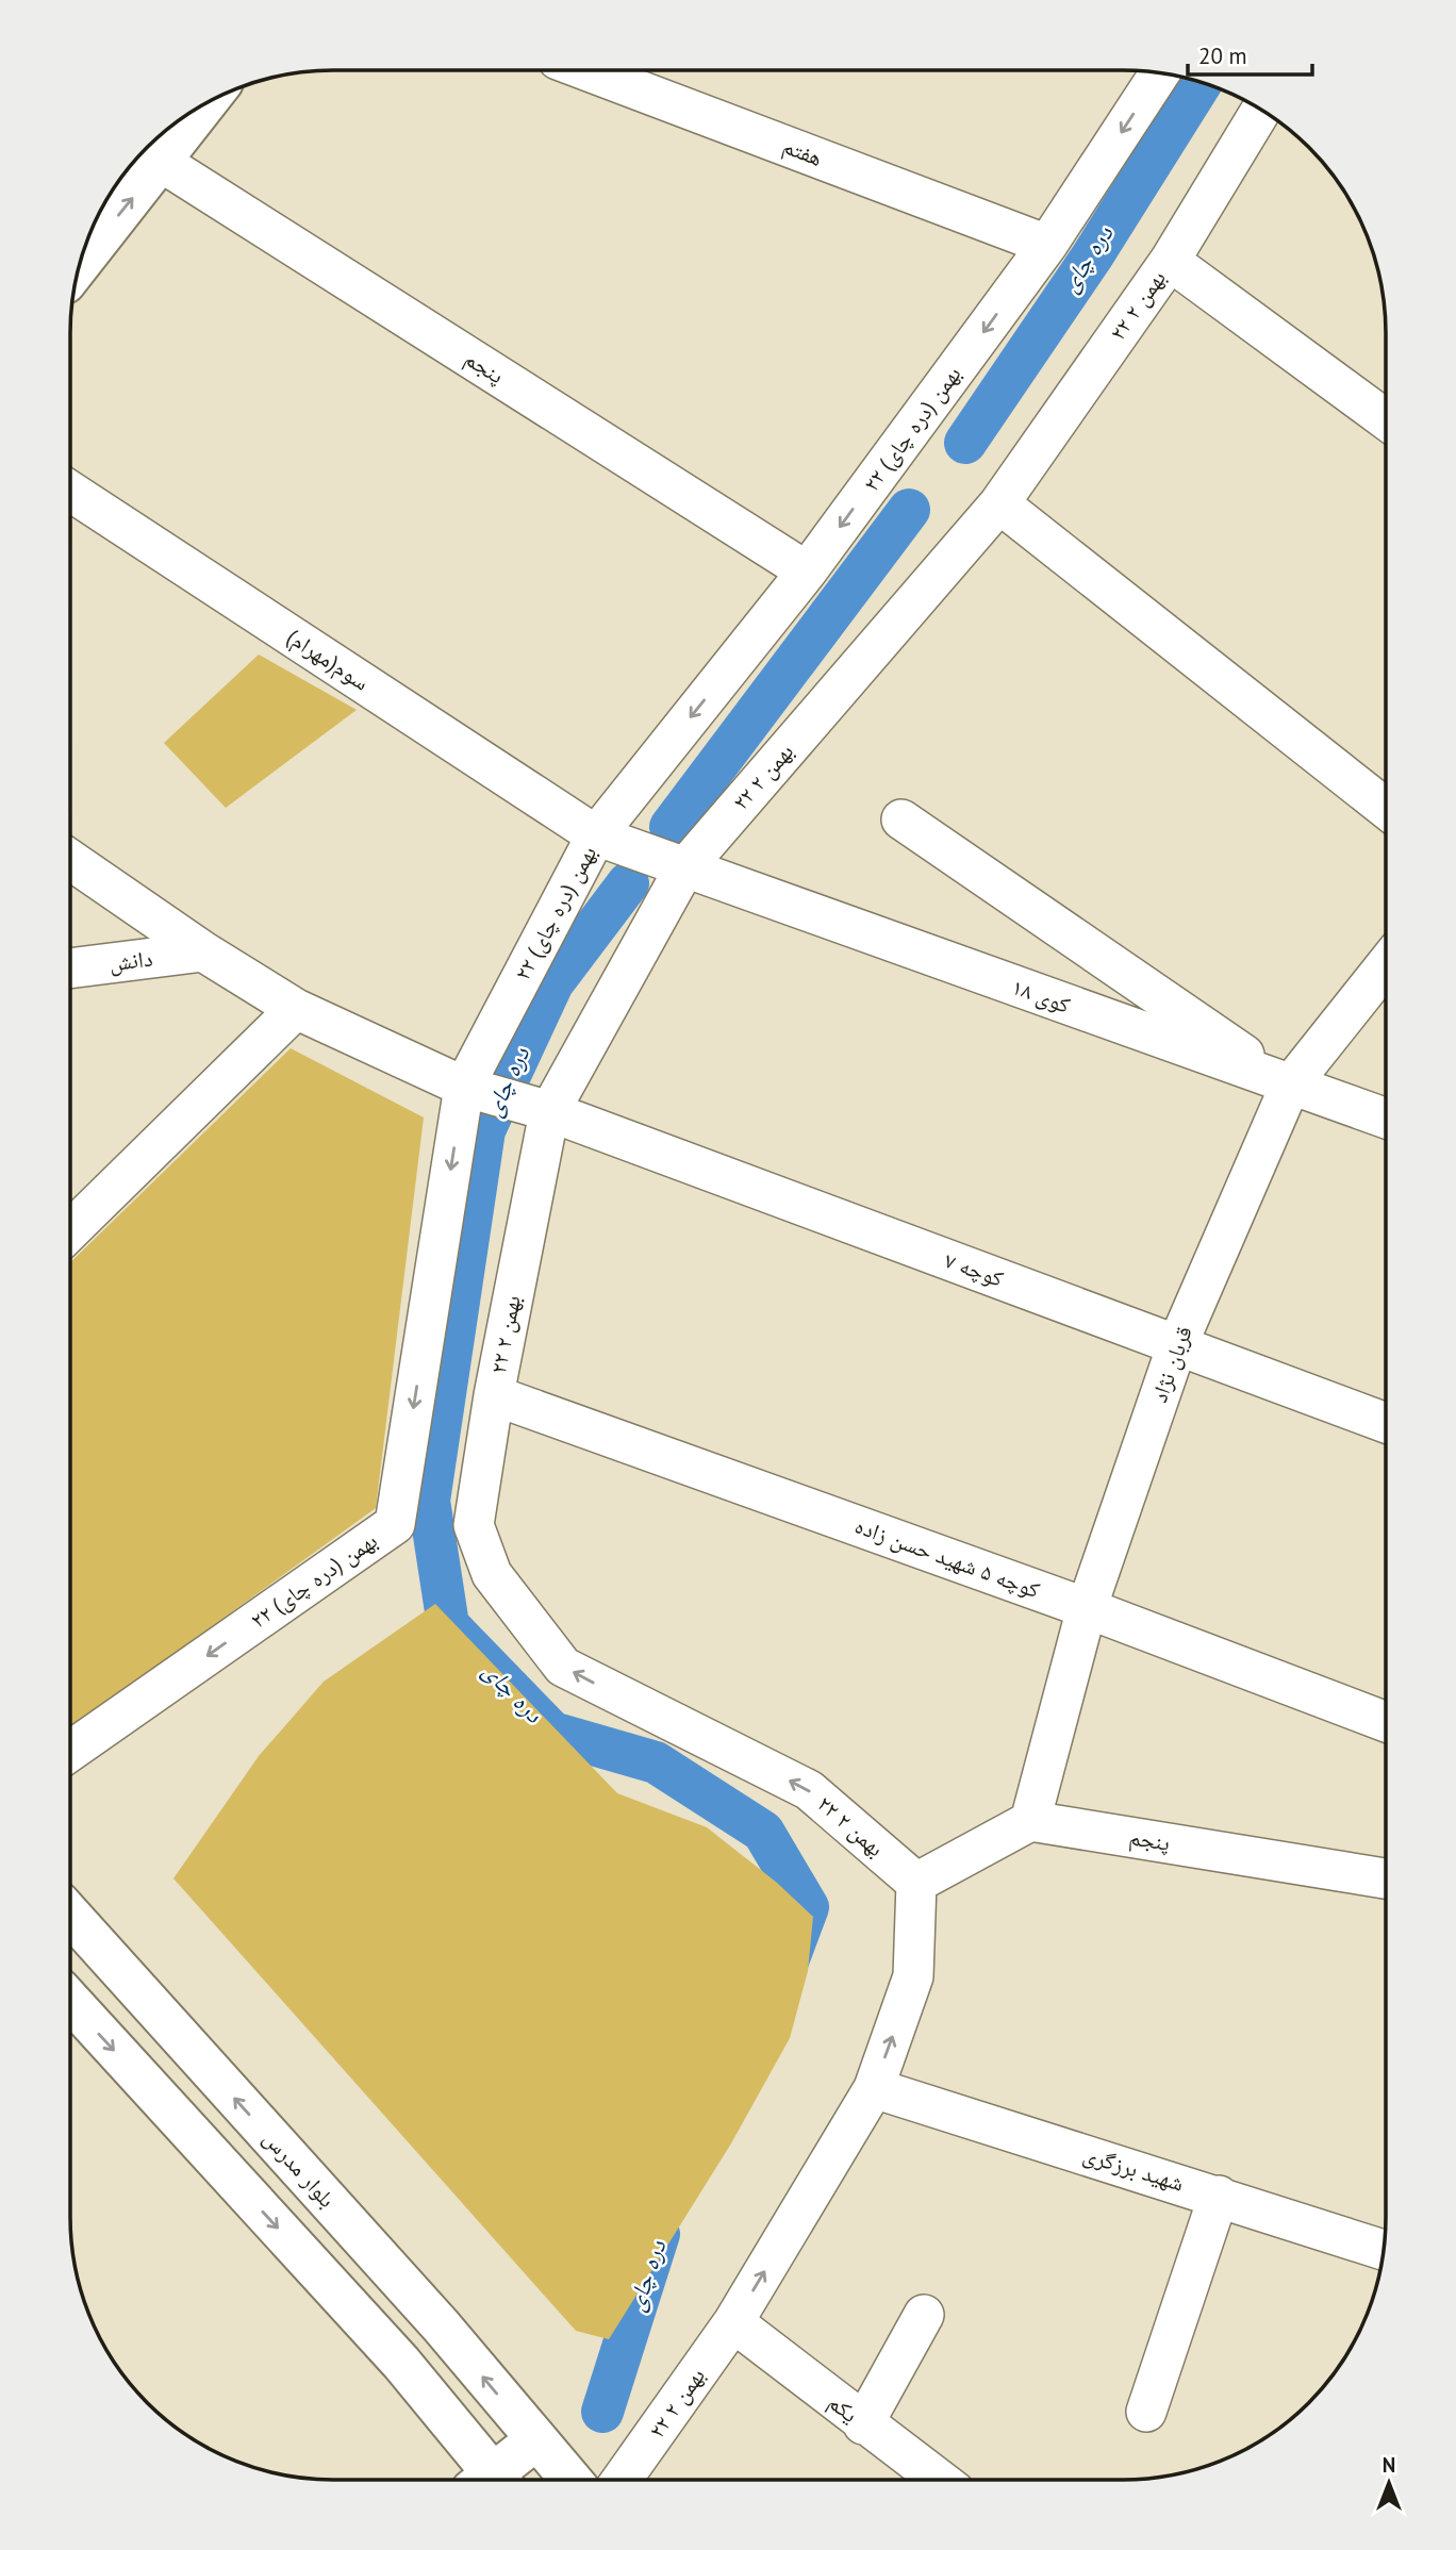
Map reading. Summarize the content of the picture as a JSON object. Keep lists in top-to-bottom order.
{
  "streets": {
    "main road": ["بلوار مدرس"],
    "street": [
      "هفتم",
      "۲۲ بهمن ۲",
      "پنجم",
      "۲۲ بهمن (دره چای)",
      "سوم(مهرام)",
      "دانش",
      "کوی ۱۸",
      "کوچه ۷",
      "قربان نژاد",
      "کوچه ۵ شهید حسن زاده",
      "شهید برزگری",
      "یکم"
    ]
  },
  "crossings": [
    ["هفتم", "۲۲ بهمن (دره چای)"],
    ["۲۲ بهمن ۲", "سوم(مهرام)"],
    ["۲۲ بهمن ۲", "کوی ۱۸"],
    ["۲۲ بهمن ۲", "کوچه ۷"],
    ["۲۲ بهمن ۲", "کوچه ۵ شهید حسن زاده"],
    ["۲۲ بهمن ۲", "شهید برزگری"],
    ["۲۲ بهمن ۲", "یکم"],
    ["پنجم", "۲۲ بهمن (دره چای)"],
    ["پنجم", "قربان نژاد"],
    ["۲۲ بهمن (دره چای)", "سوم(مهرام)"],
    ["۲۲ بهمن (دره چای)", "کوچه ۷"],
    ["سوم(مهرام)", "کوی ۱۸"],
    ["دانش", "کوچه ۷"],
    ["کوی ۱۸", "قربان نژاد"],
    ["کوچه ۷", "قربان نژاد"],
    ["قربان نژاد", "کوچه ۵ شهید حسن زاده"]
  ],
  "one_way": ["۲۲ بهمن (دره چای)"],
  "water": ["دره چای"],
  "scale_bar": "20 m",
  "north": "top"
}
